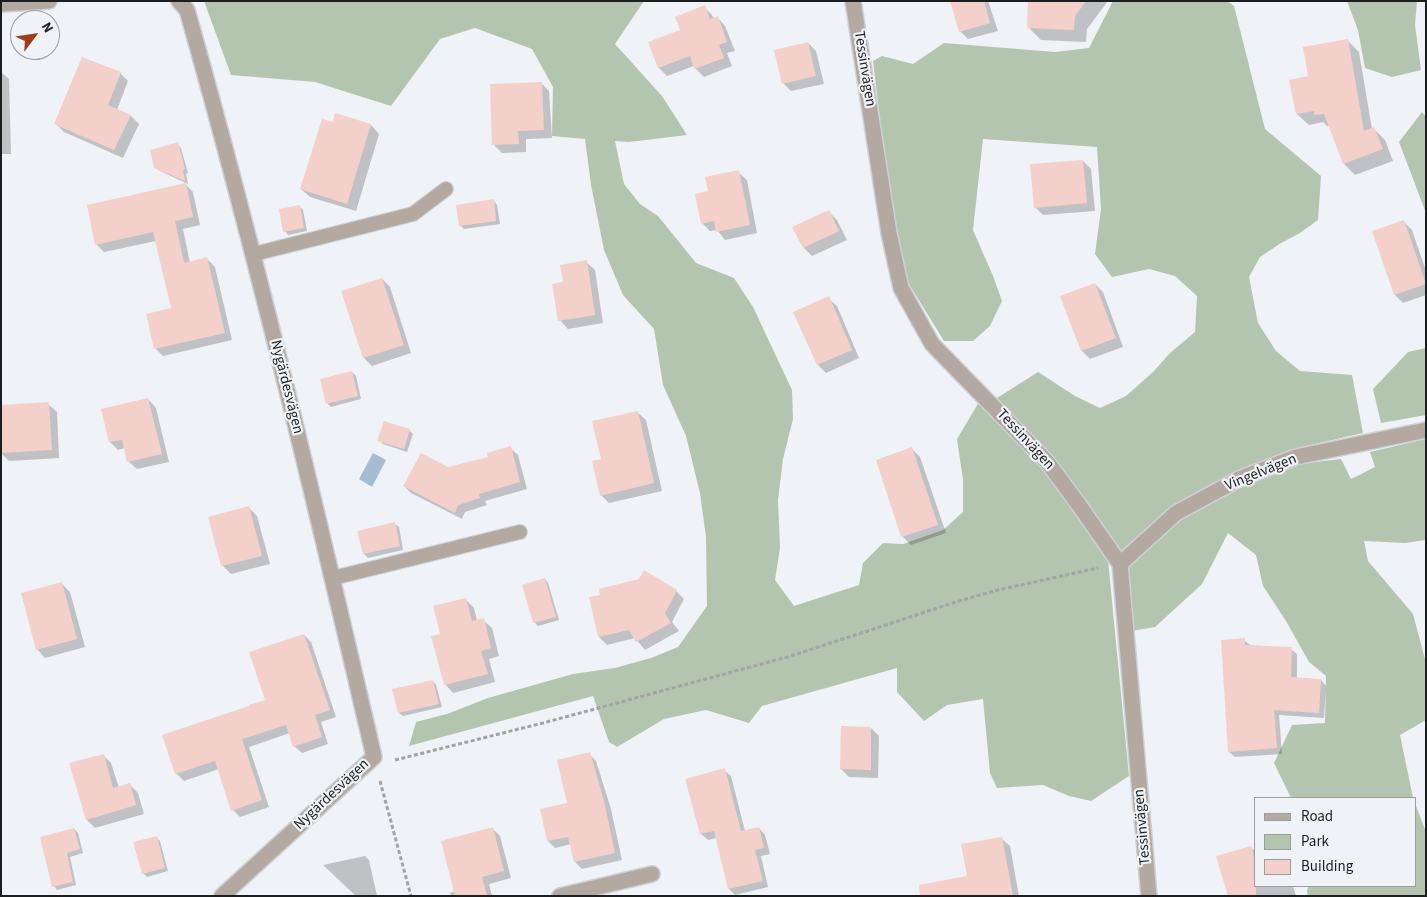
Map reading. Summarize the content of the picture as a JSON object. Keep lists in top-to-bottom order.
{
  "streets": {
    "street": ["Tessinvägen", "Nygärdesvägen", "Vingelvägen"]
  },
  "crossings": [
    ["Tessinvägen", "Vingelvägen"]
  ],
  "legend": ["Road", "Park", "Building"],
  "north": "top right"
}
